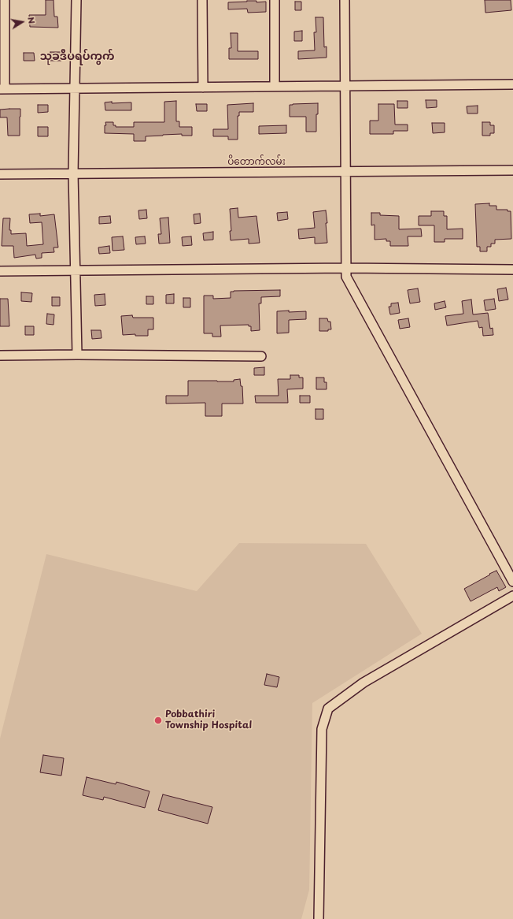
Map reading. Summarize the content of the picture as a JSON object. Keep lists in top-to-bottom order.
{
  "streets": {
    "street": ["ပိတောက်လမ်း"]
  },
  "districts": ["သုခဒီပရပ်ကွက်"],
  "places": ["Pobbathiri Township Hospital"],
  "north": "right"
}
